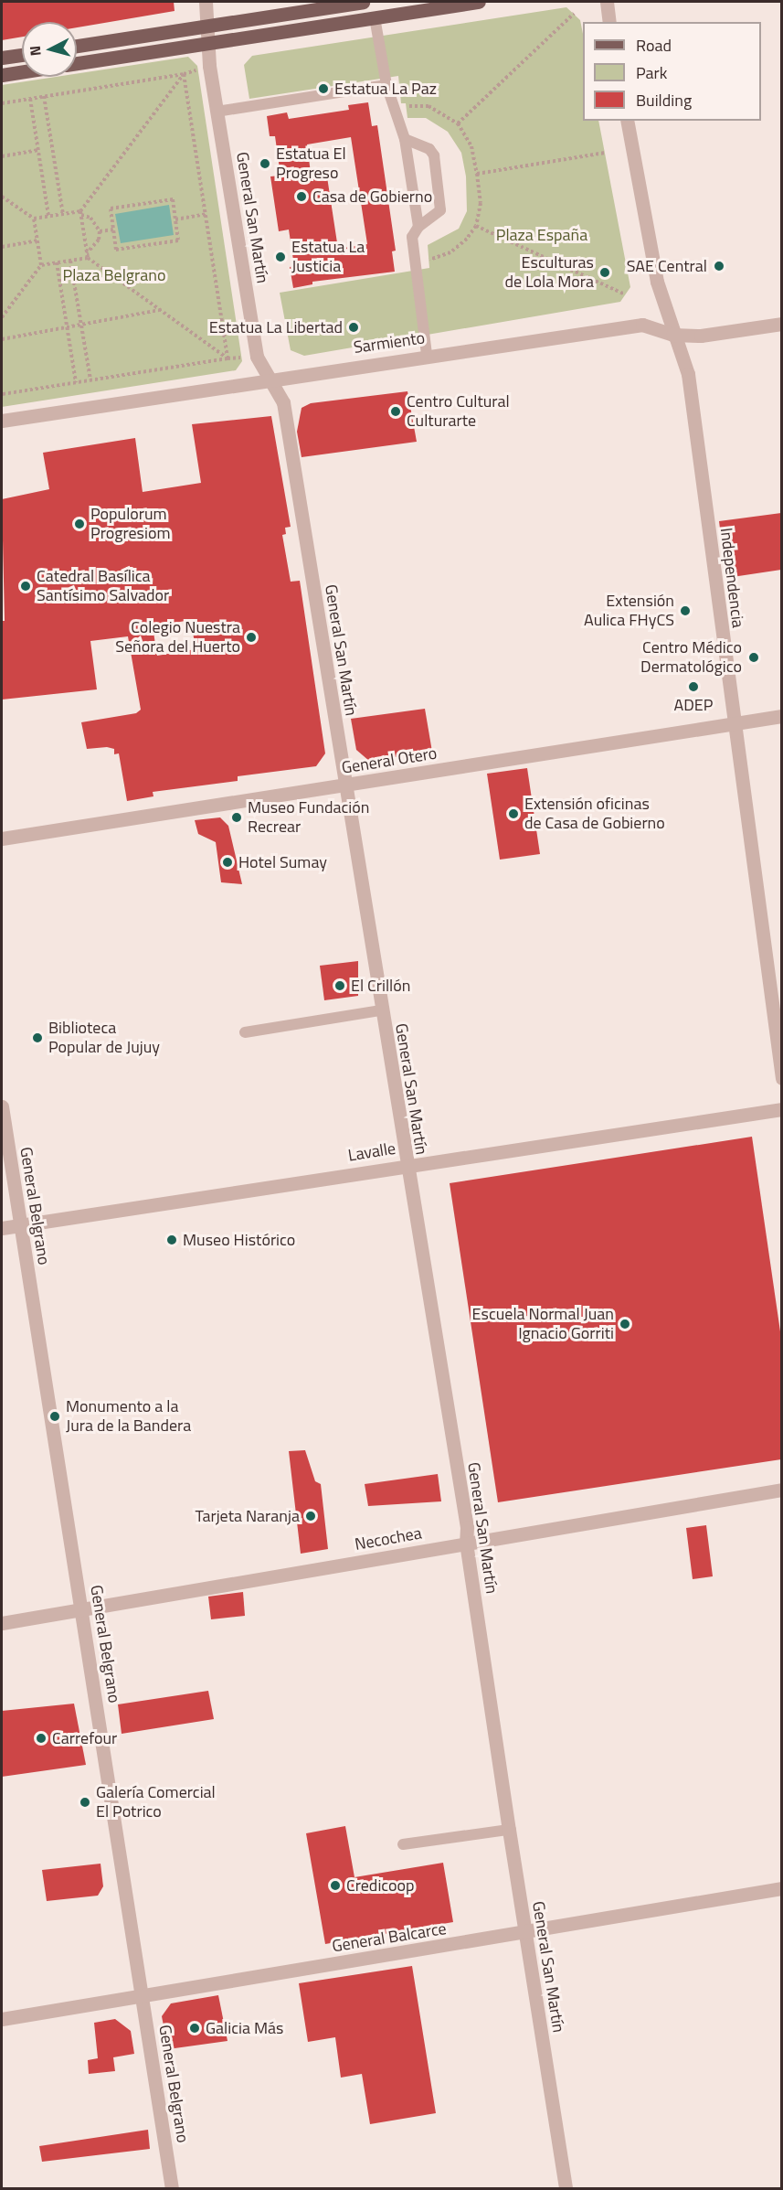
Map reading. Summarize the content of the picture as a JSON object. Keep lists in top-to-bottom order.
{
  "streets": {
    "street": [
      "General San Martín",
      "Sarmiento",
      "Independencia",
      "General Otero",
      "Lavalle",
      "General Belgrano",
      "Necochea",
      "General Balcarce"
    ]
  },
  "crossings": [
    ["General San Martín", "Sarmiento"],
    ["General San Martín", "General Otero"],
    ["General San Martín", "Lavalle"],
    ["General San Martín", "Necochea"],
    ["General San Martín", "General Balcarce"],
    ["Sarmiento", "Independencia"],
    ["Independencia", "General Otero"],
    ["Lavalle", "General Belgrano"],
    ["General Belgrano", "Necochea"],
    ["General Belgrano", "General Balcarce"]
  ],
  "parks": ["Plaza España", "Plaza Belgrano"],
  "places": [
    "Estatua La Paz",
    "Estatua El Progreso",
    "Casa de Gobierno",
    "Estatua La Justicia",
    "SAE Central",
    "Esculturas de Lola Mora",
    "Estatua La Libertad",
    "Centro Cultural Culturarte",
    "Populorum Progresiom",
    "Catedral Basílica Santísimo Salvador",
    "Extensión Aulica FHyCS",
    "Colegio Nuestra Señora del Huerto",
    "Centro Médico Dermatológico",
    "ADEP",
    "Extensión oficinas de Casa de Gobierno",
    "Museo Fundación Recrear",
    "Hotel Sumay",
    "El Crillón",
    "Biblioteca Popular de Jujuy",
    "Museo Histórico",
    "Escuela Normal Juan Ignacio Gorriti",
    "Monumento a la Jura de la Bandera",
    "Tarjeta Naranja",
    "Carrefour",
    "Galería Comercial El Potrico",
    "Credicoop",
    "Galicia Más"
  ],
  "legend": ["Road", "Park", "Building"],
  "north": "left"
}
